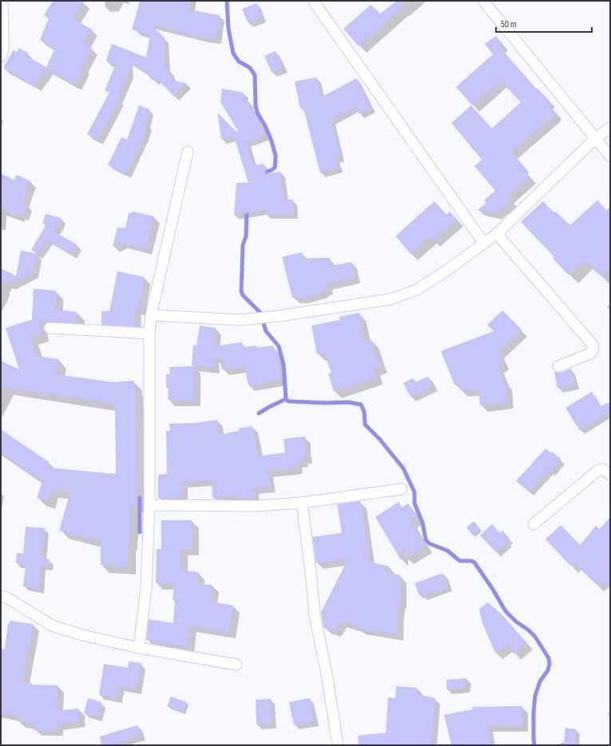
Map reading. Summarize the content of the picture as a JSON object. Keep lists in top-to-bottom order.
{
  "scale_bar": "50 m"
}
